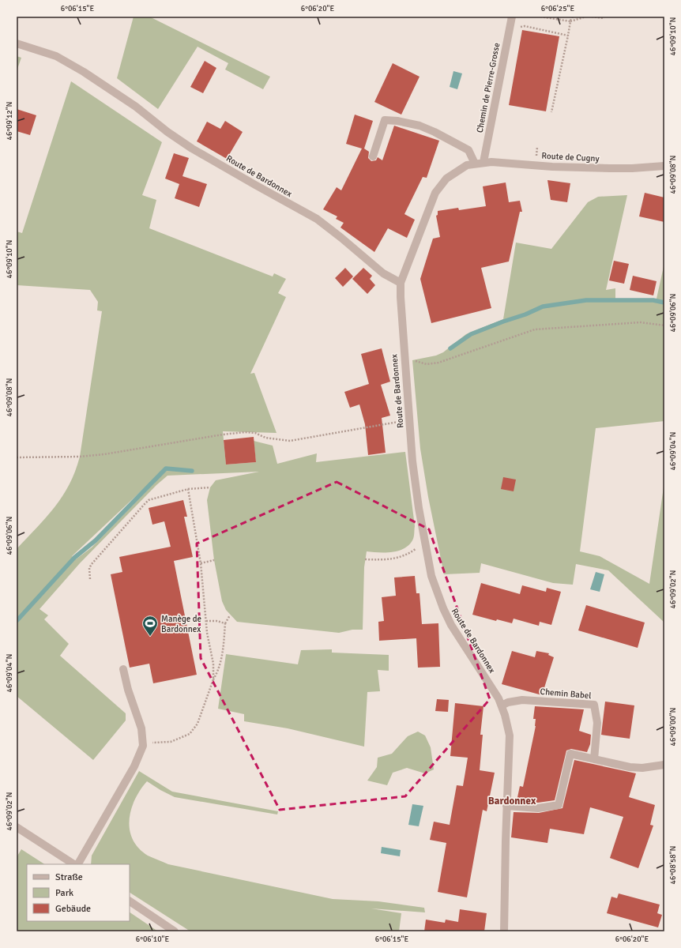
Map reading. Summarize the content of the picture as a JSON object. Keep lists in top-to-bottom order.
{
  "streets": {
    "street": [
      "Chemin de Pierre-Grosse",
      "Route de Cugny",
      "Route de Bardonnex",
      "Chemin Babel"
    ]
  },
  "crossings": [
    ["Chemin de Pierre-Grosse", "Route de Cugny"],
    ["Route de Cugny", "Route de Bardonnex"],
    ["Route de Bardonnex", "Chemin Babel"]
  ],
  "districts": ["Bardonnex"],
  "places": {
    "sports": ["Manège de Bardonnex"]
  },
  "legend": ["Straße", "Park", "Gebäude"],
  "coordinates": [
    "6°06'15\"E",
    "6°06'20\"E",
    "6°06'25\"E",
    "46°09'10\"N",
    "46°09'12\"N",
    "46°09'08\"N",
    "46°09'06\"N",
    "46°09'04\"N",
    "46°09'02\"N",
    "46°09'00\"N",
    "46°08'58\"N",
    "6°06'10\"E"
  ]
}
